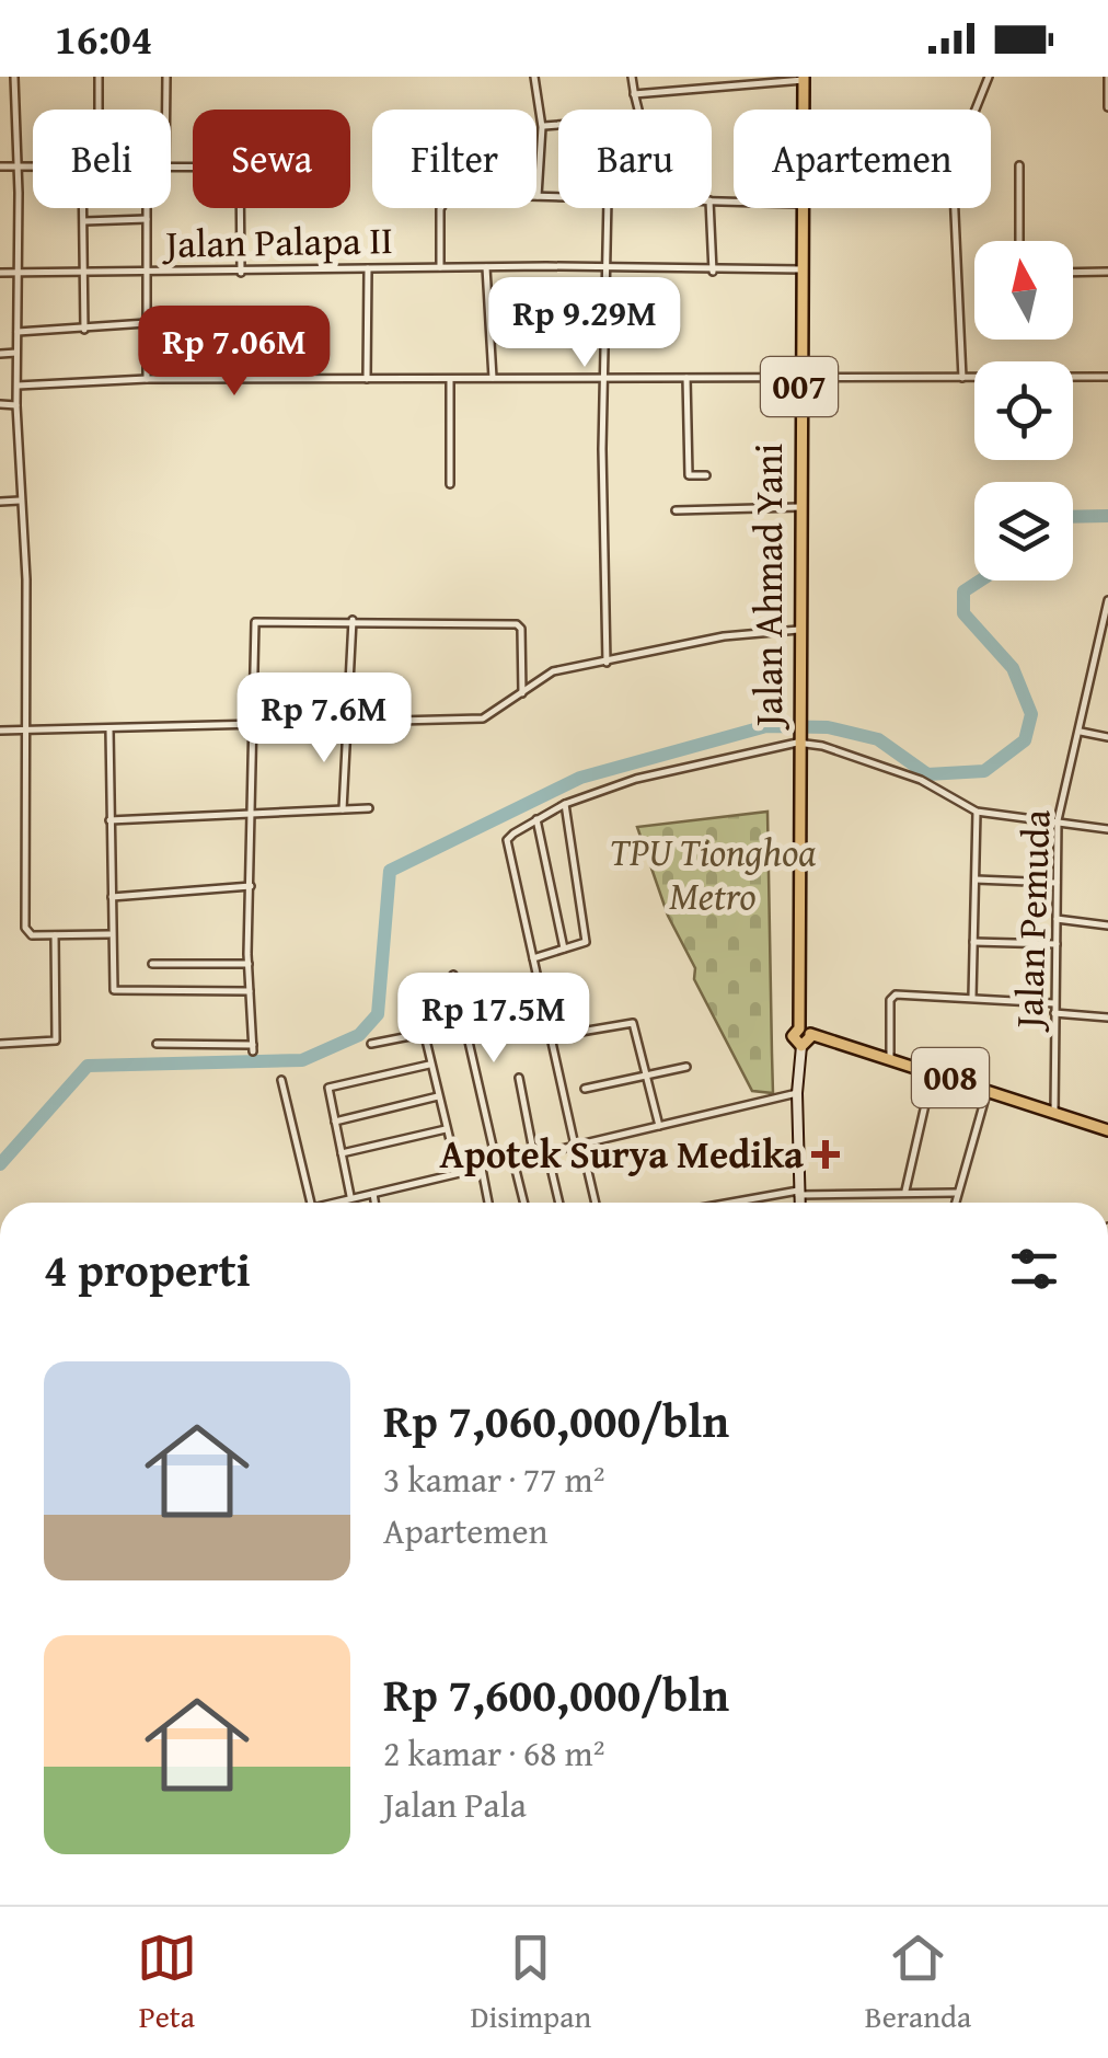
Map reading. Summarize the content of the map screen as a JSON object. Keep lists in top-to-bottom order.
{
  "streets": {
    "main road": ["007", "Jalan Ahmad Yani", "008"],
    "street": ["Jalan Palapa II", "Jalan Pemuda"]
  },
  "crossings": [
    ["Jalan Palapa II", "Jalan Ahmad Yani"],
    ["Jalan Ahmad Yani", "008"],
    ["Jalan Pemuda", "008"]
  ],
  "parks": ["TPU Tionghoa Metro"],
  "places": {
    "health": ["Apotek Surya Medika"]
  },
  "north": "top",
  "page": {
    "status": "16:04",
    "chip": [
      "Beli",
      "Sewa",
      "Filter",
      "Baru",
      "Apartemen"
    ],
    "price": [
      "Rp 9.29M",
      "Rp 7.06M",
      "Rp 7.6M",
      "Rp 17.5M"
    ],
    "heading": "4 properti",
    "list": [
      {
        "name": "Rp 7,060,000/bln",
        "note": "3 kamar · 77 m² · Apartemen"
      },
      {
        "name": "Rp 7,600,000/bln",
        "note": "2 kamar · 68 m² · Jalan Pala"
      }
    ],
    "tabs": ["Peta", "Disimpan", "Beranda"]
  }
}
